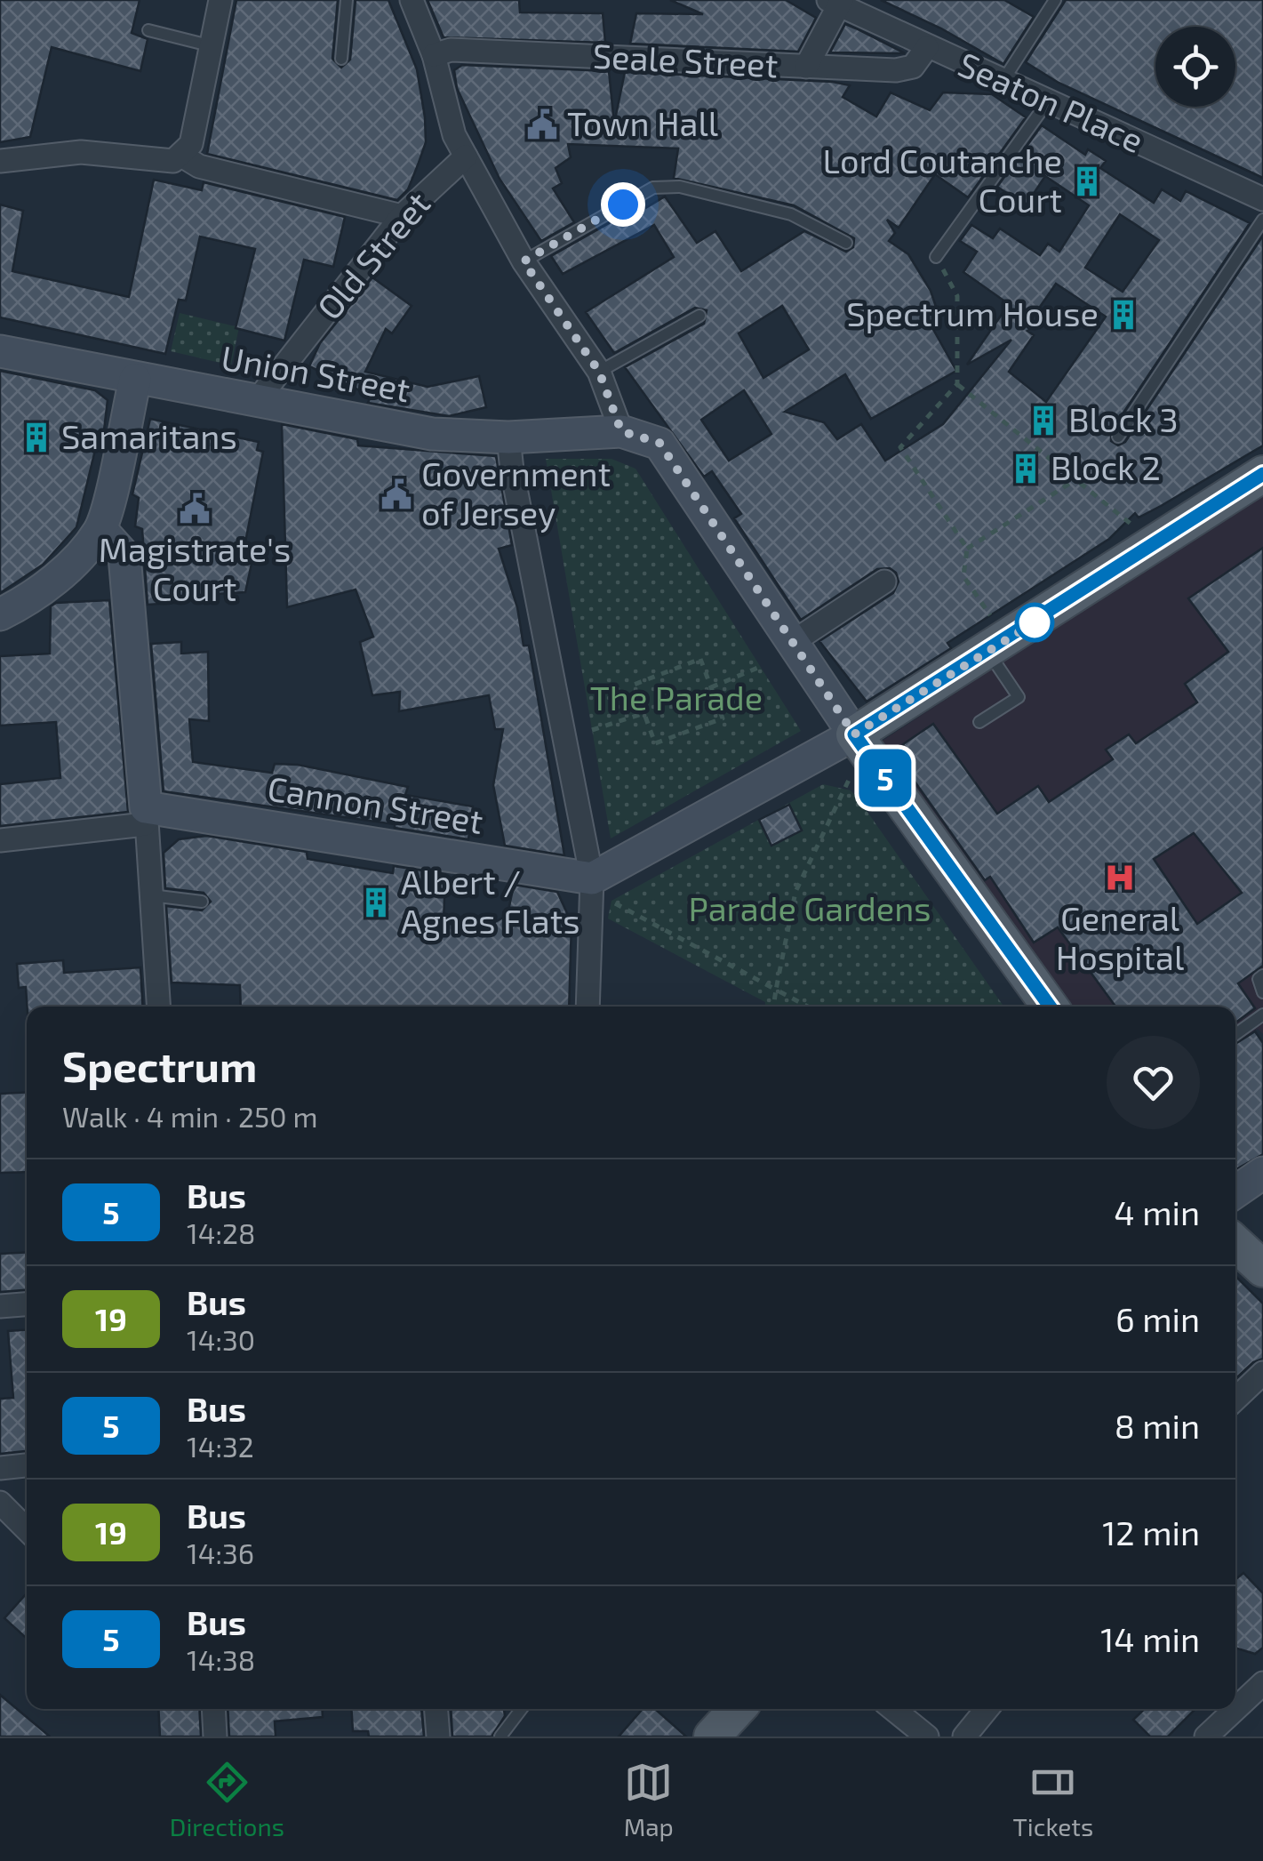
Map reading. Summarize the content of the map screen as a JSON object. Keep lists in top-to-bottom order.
{
  "streets": {
    "main road": ["Union Street", "Cannon Street"],
    "street": ["Seale Street", "Seaton Place", "Old Street"]
  },
  "crossings": [
    ["Seale Street", "Seaton Place"],
    ["Old Street", "Union Street"]
  ],
  "parks": ["The Parade", "Parade Gardens"],
  "places": {
    "public building": ["Town Hall", "Government of Jersey", "Magistrate's Court"],
    "building": [
      "Lord Coutanche Court",
      "Spectrum House",
      "Block 3",
      "Samaritans",
      "Block 2",
      "Albert / Agnes Flats"
    ],
    "hospital": ["General Hospital"]
  },
  "lines": ["bus line 5"],
  "page": {
    "on_map": "5",
    "heading": ["Spectrum", "Walk · 4 min · 250 m"],
    "list": [
      {
        "mark": "5",
        "name": "Bus",
        "note": "14:28",
        "value": "4 min"
      },
      {
        "mark": "19",
        "name": "Bus",
        "note": "14:30",
        "value": "6 min"
      },
      {
        "mark": "5",
        "name": "Bus",
        "note": "14:32",
        "value": "8 min"
      },
      {
        "mark": "19",
        "name": "Bus",
        "note": "14:36",
        "value": "12 min"
      },
      {
        "mark": "5",
        "name": "Bus",
        "note": "14:38",
        "value": "14 min"
      }
    ],
    "tabs": ["Directions", "Map", "Tickets"]
  }
}
